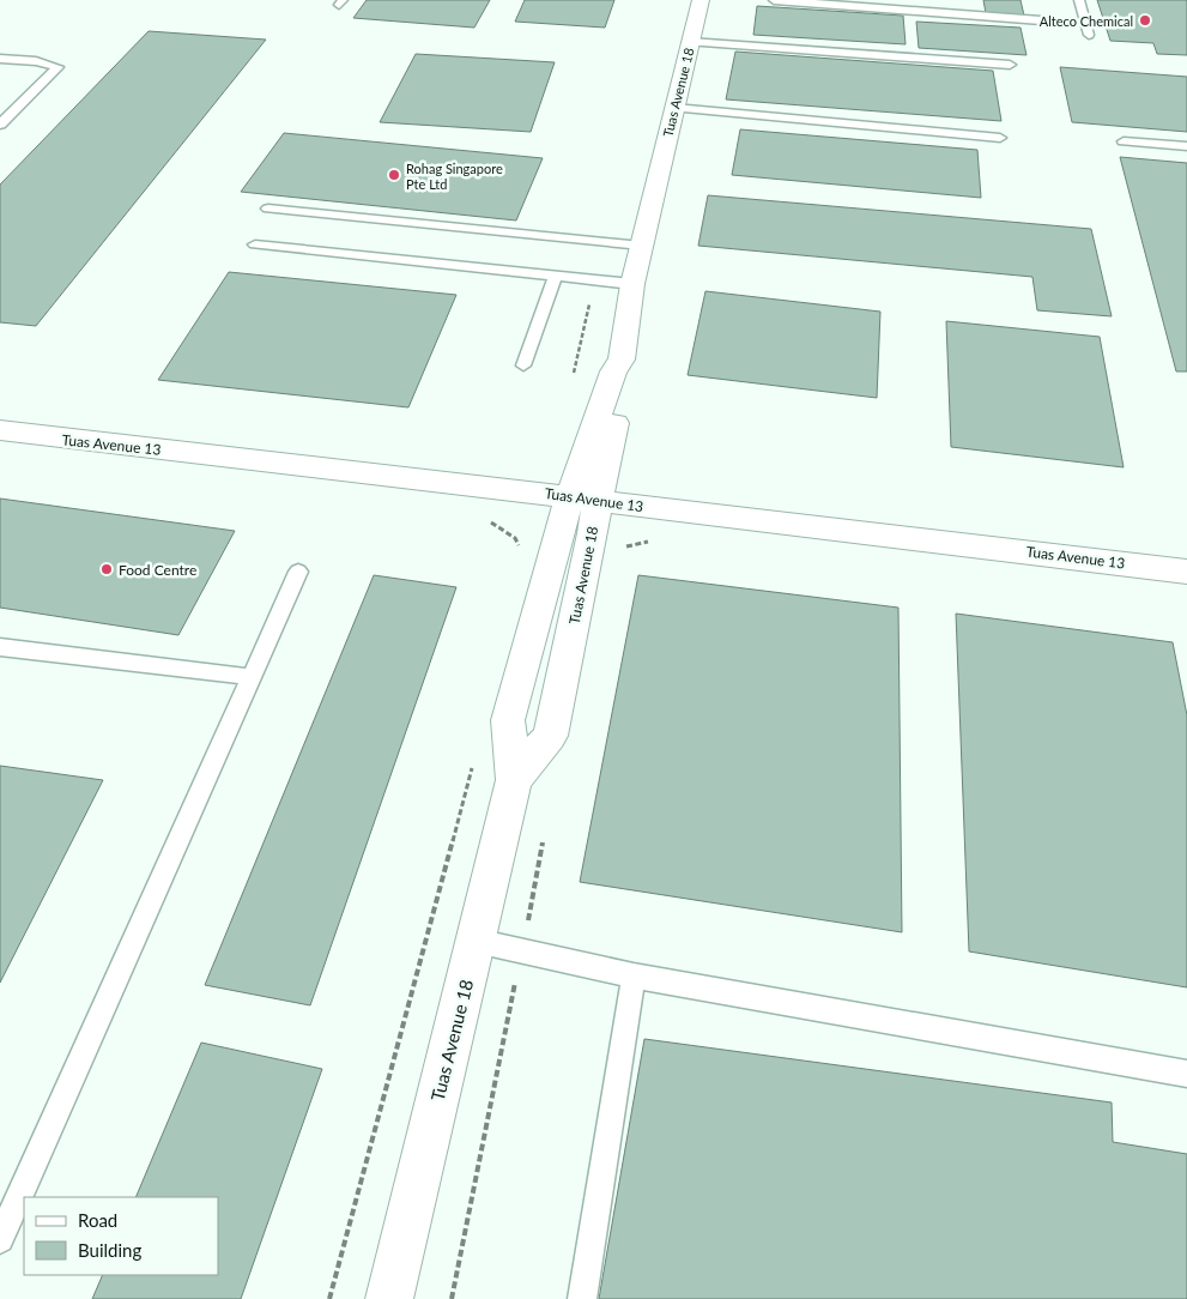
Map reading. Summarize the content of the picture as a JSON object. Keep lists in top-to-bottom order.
{
  "streets": {
    "street": ["Tuas Avenue 18", "Tuas Avenue 13"]
  },
  "crossings": [
    ["Tuas Avenue 18", "Tuas Avenue 13"]
  ],
  "places": ["Alteco Chemical", "Rohag Singapore Pte Ltd", "Food Centre"],
  "legend": ["Road", "Building"]
}
